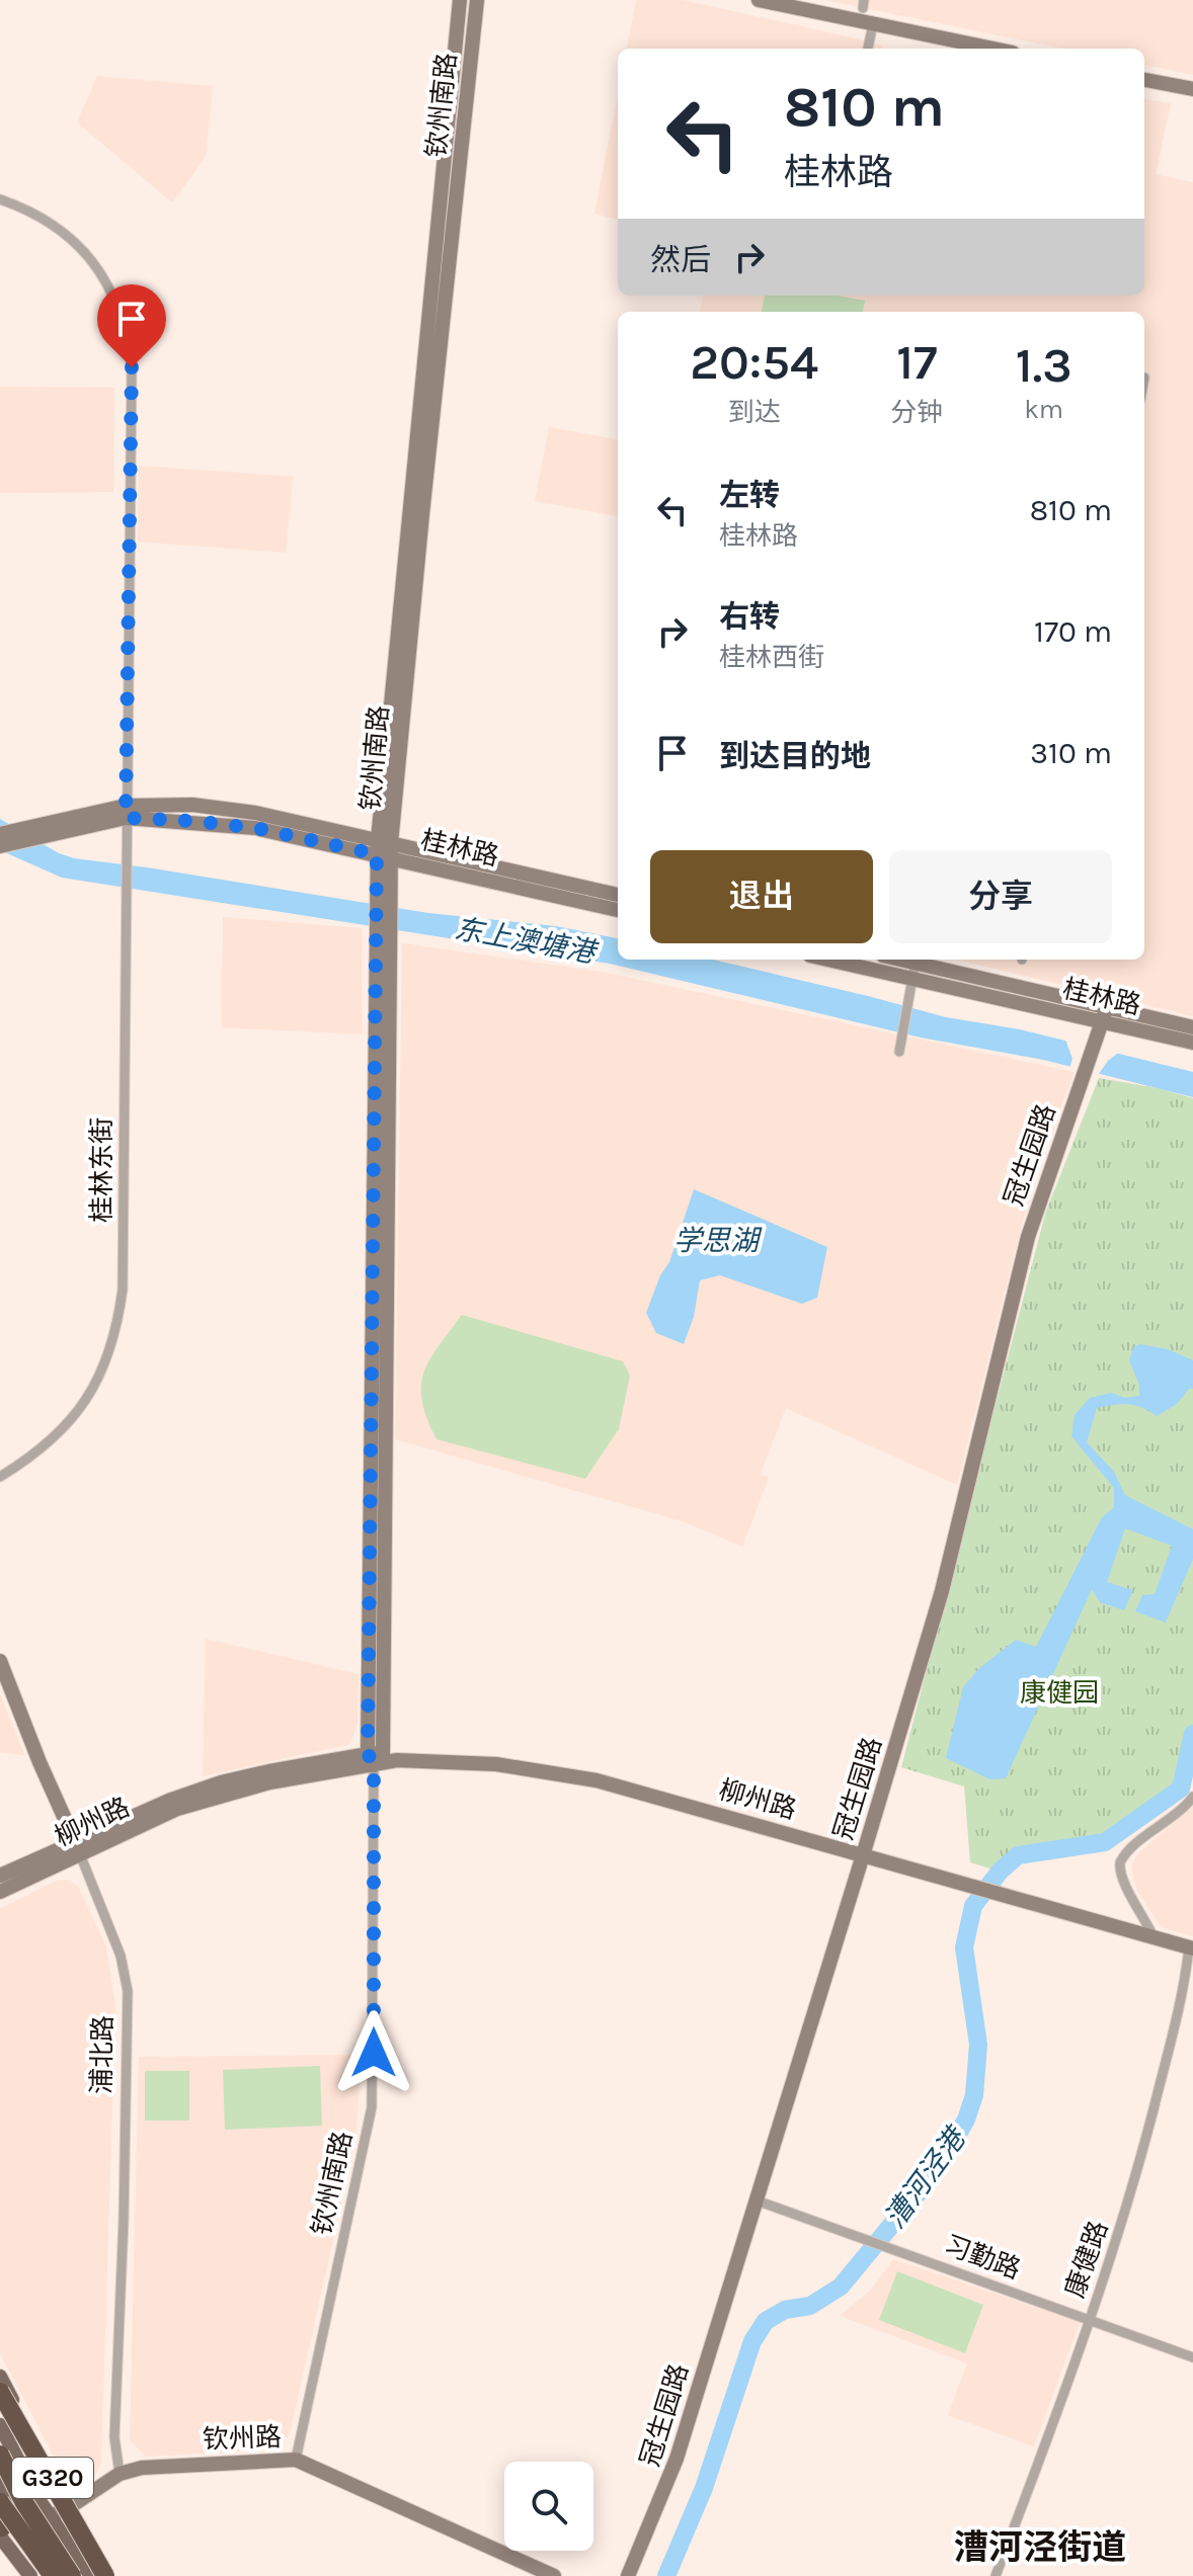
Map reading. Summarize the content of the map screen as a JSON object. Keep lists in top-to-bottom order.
{
  "streets": {
    "main road": ["G320"],
    "street": [
      "钦州南路",
      "桂林路",
      "冠生园路",
      "桂林东街",
      "柳州路",
      "浦北路",
      "习勤路",
      "康健路",
      "钦州路"
    ]
  },
  "crossings": [
    ["钦州南路", "桂林路"],
    ["钦州南路", "柳州路"],
    ["钦州南路", "钦州路"],
    ["桂林路", "冠生园路"],
    ["桂林路", "桂林东街"],
    ["冠生园路", "柳州路"],
    ["冠生园路", "习勤路"],
    ["柳州路", "浦北路"],
    ["柳州路", "康健路"],
    ["浦北路", "钦州路"],
    ["习勤路", "康健路"],
    ["钦州路", "G320"]
  ],
  "districts": ["漕河泾街道"],
  "water": ["东上澳塘港", "学思湖", "漕河泾港"],
  "parks": ["康健园"],
  "page": {
    "turn": ["810 m", "桂林路"],
    "then": "然后",
    "eta": [
      "20:54",
      "到达",
      "17",
      "分钟",
      "1.3",
      "km"
    ],
    "list": [
      {
        "name": "左转",
        "note": "桂林路",
        "value": "810 m"
      },
      {
        "name": "右转",
        "note": "桂林西街",
        "value": "170 m"
      },
      {
        "name": "到达目的地",
        "value": "310 m"
      }
    ],
    "buttons": ["退出", "分享"]
  }
}
